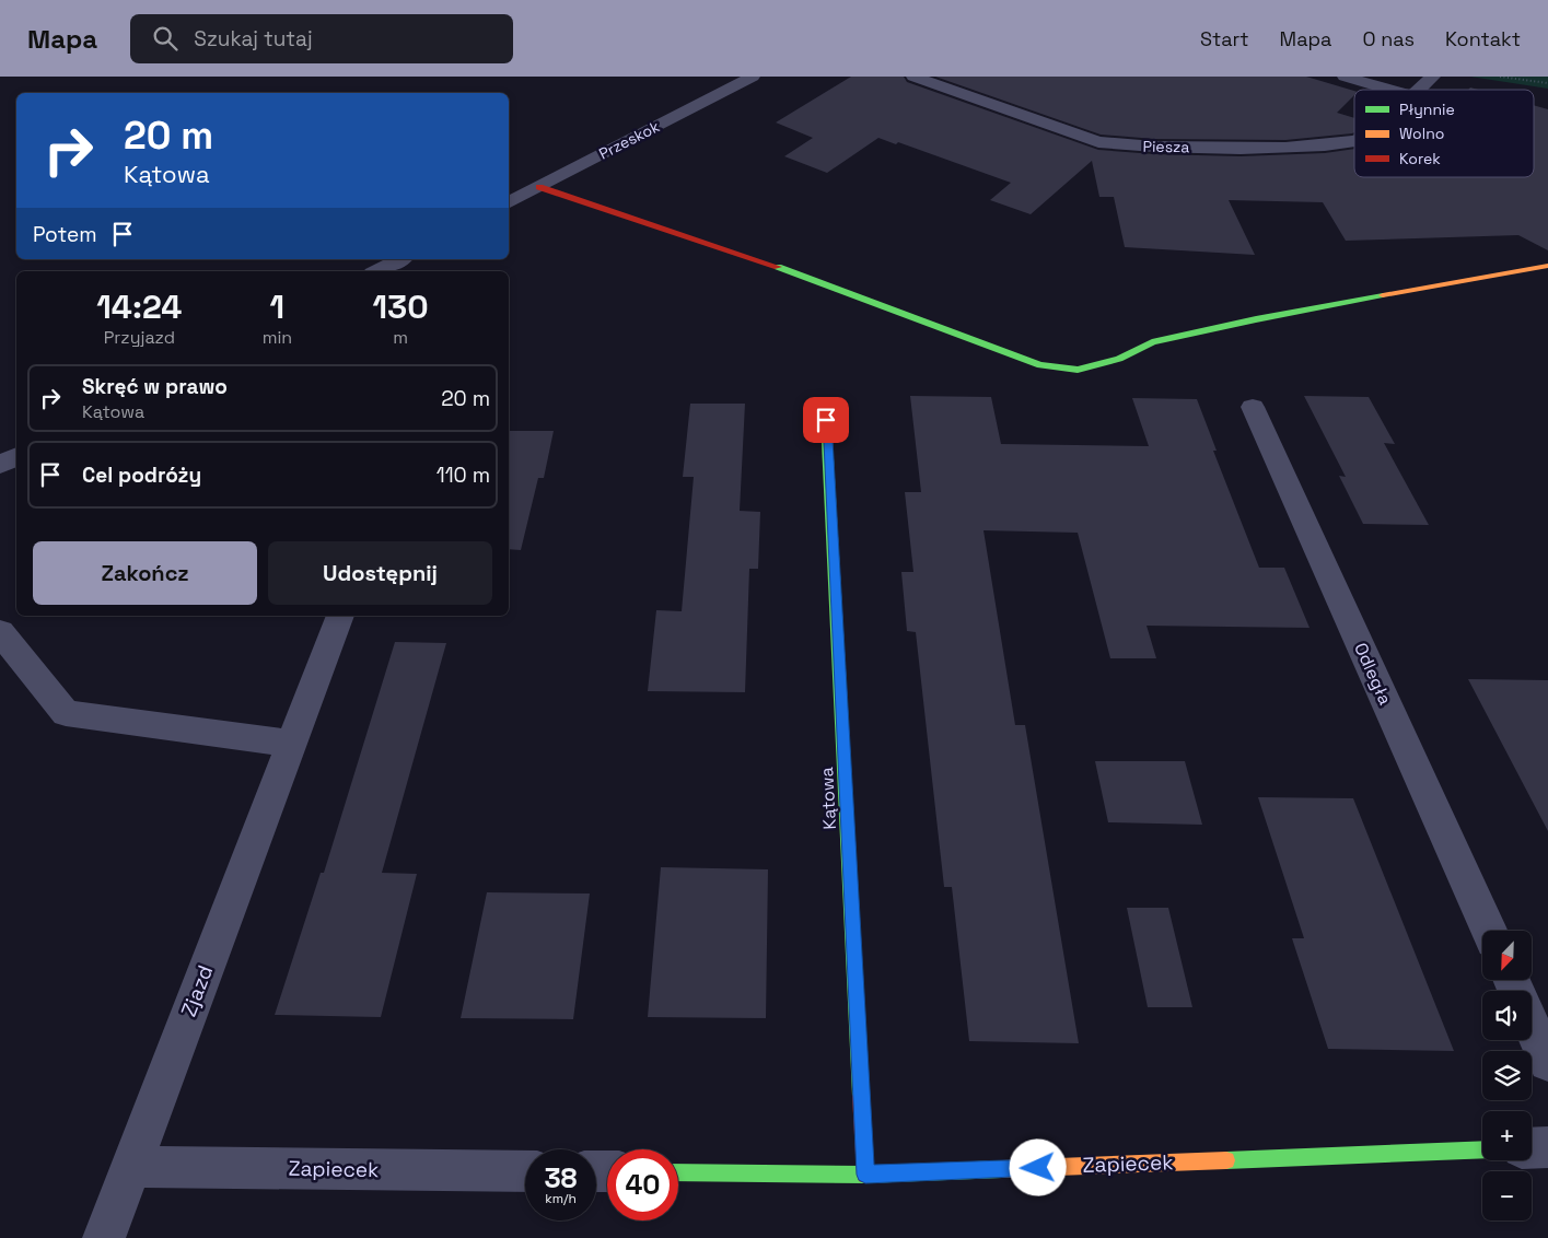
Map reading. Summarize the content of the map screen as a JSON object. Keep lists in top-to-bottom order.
{
  "streets": {
    "street": [
      "Przeskok",
      "Piesza",
      "Odległa",
      "Kątowa",
      "Zjazd",
      "Zapiecek"
    ]
  },
  "crossings": [
    ["Kątowa", "Zapiecek"],
    ["Zjazd", "Zapiecek"]
  ],
  "legend": ["Płynnie", "Wolno", "Korek"],
  "north": "bottom left",
  "page": {
    "header": "Mapa",
    "search": "Szukaj tutaj",
    "nav": [
      "Start",
      "Mapa",
      "O nas",
      "Kontakt"
    ],
    "turn": ["20 m", "Kątowa"],
    "then": "Potem",
    "eta": [
      "14:24",
      "Przyjazd",
      "1",
      "min",
      "130",
      "m"
    ],
    "list": [
      {
        "name": "Skręć w prawo",
        "note": "Kątowa",
        "value": "20 m"
      },
      {
        "name": "Cel podróży",
        "value": "110 m"
      }
    ],
    "buttons": ["Zakończ", "Udostępnij"],
    "map_buttons": ["+", "−"],
    "speed": "38 km/h",
    "limit": "40"
  }
}
